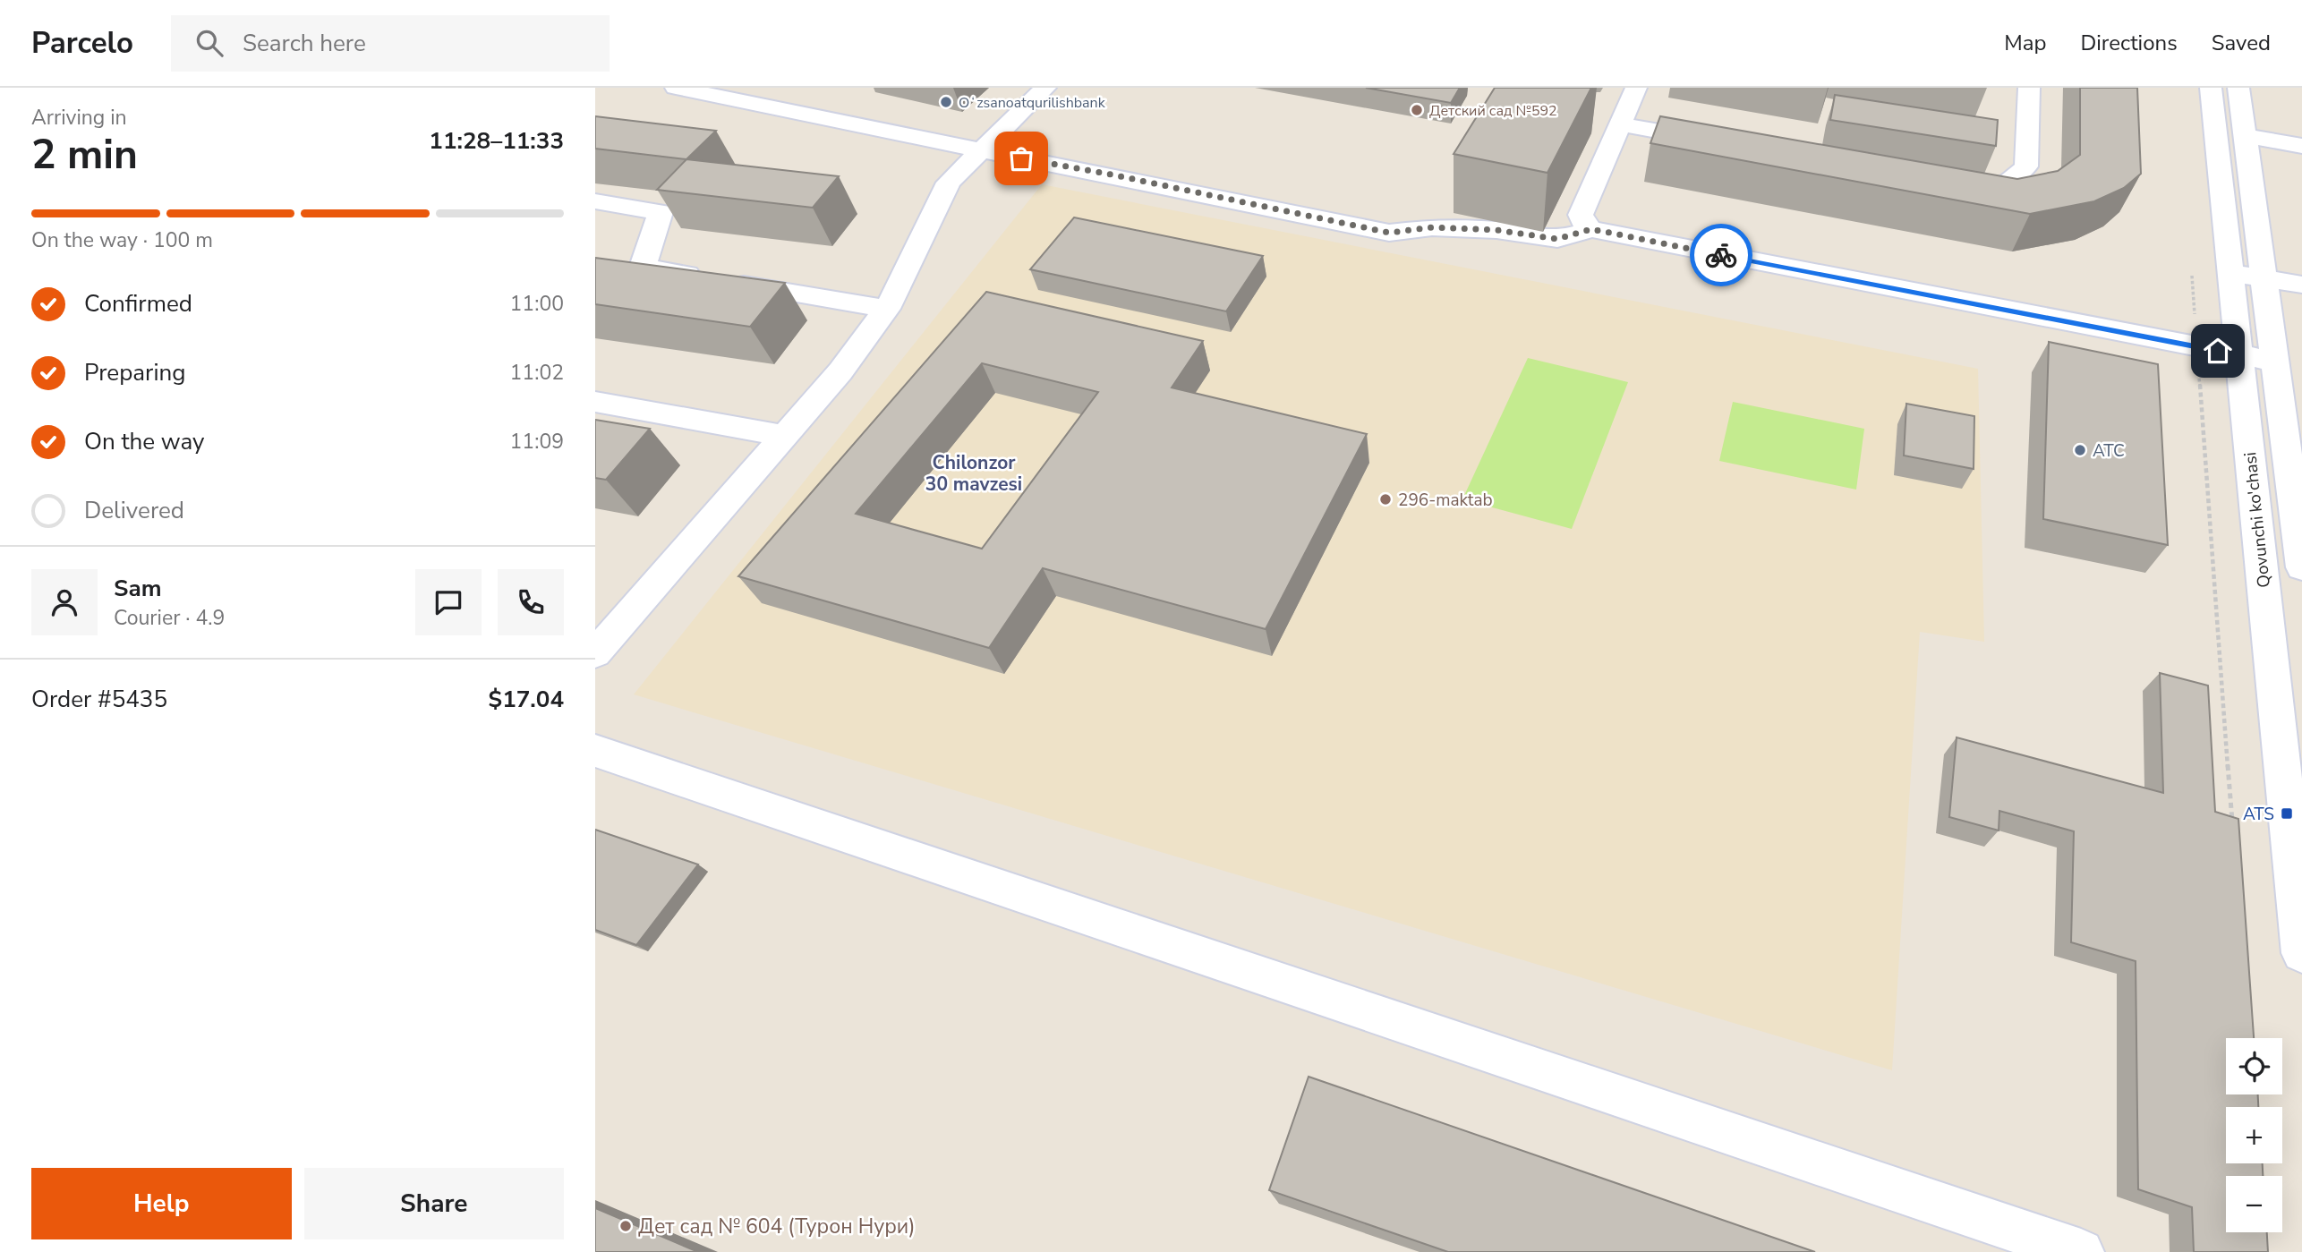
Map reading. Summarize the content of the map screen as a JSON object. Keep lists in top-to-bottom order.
{
  "streets": {
    "street": ["Qovunchi ko'chasi"]
  },
  "districts": ["Chilonzor 30 mavzesi"],
  "places": {
    "other": [
      "Oʻzsanoatqurilishbank",
      "Детcкий сад №592",
      "АТС",
      "296-maktab",
      "Дет сад № 604 (Турон Нури)"
    ],
    "transit": ["ATS"]
  },
  "page": {
    "header": "Parcelo",
    "search": "Search here",
    "nav": ["Map", "Directions", "Saved"],
    "heading": ["2 min", "Arriving in", "11:28–11:33"],
    "panel": [
      "Sam",
      "Courier · 4.9",
      "Order #5435",
      "$17.04"
    ],
    "bar": "On the way · 100 m",
    "list": [
      ["Confirmed", "11:00"],
      ["Preparing", "11:02"],
      ["On the way", "11:09"],
      "Delivered"
    ],
    "map_buttons": ["+", "−"],
    "buttons": ["Help", "Share"]
  }
}
